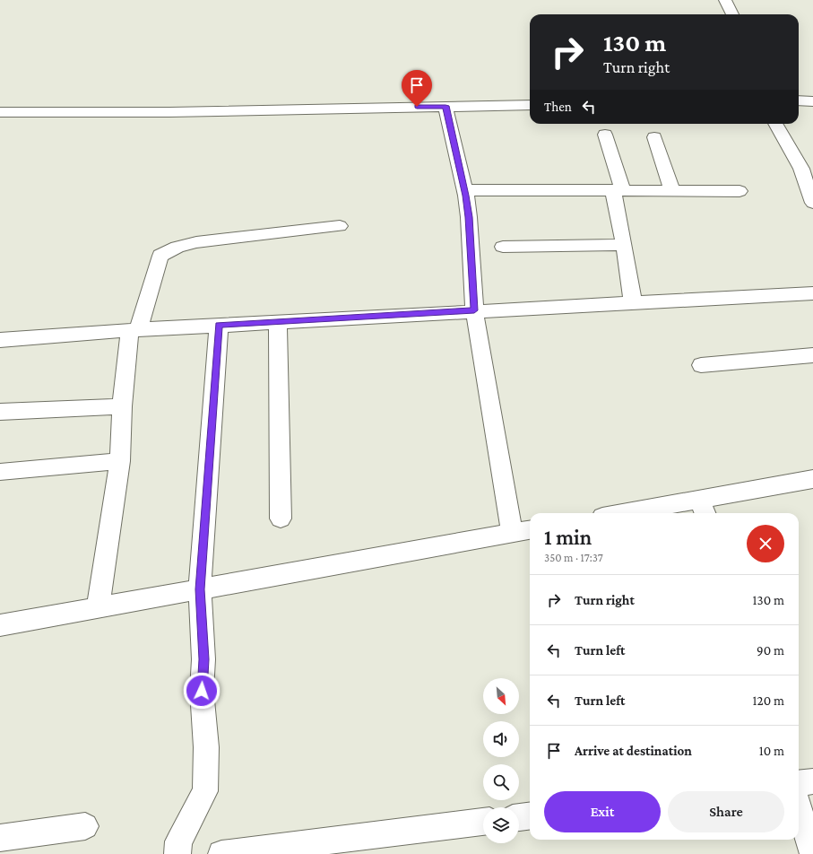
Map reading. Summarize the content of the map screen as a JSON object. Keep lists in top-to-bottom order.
{
  "north": "bottom right",
  "page": {
    "turn": ["130 m", "Turn right"],
    "then": "Then",
    "heading": ["1 min", "350 m · 17:37"],
    "list": [
      {
        "name": "Turn right",
        "value": "130 m"
      },
      {
        "name": "Turn left",
        "value": "90 m"
      },
      {
        "name": "Turn left",
        "value": "120 m"
      },
      {
        "name": "Arrive at destination",
        "value": "10 m"
      }
    ],
    "buttons": ["Exit", "Share"]
  }
}
